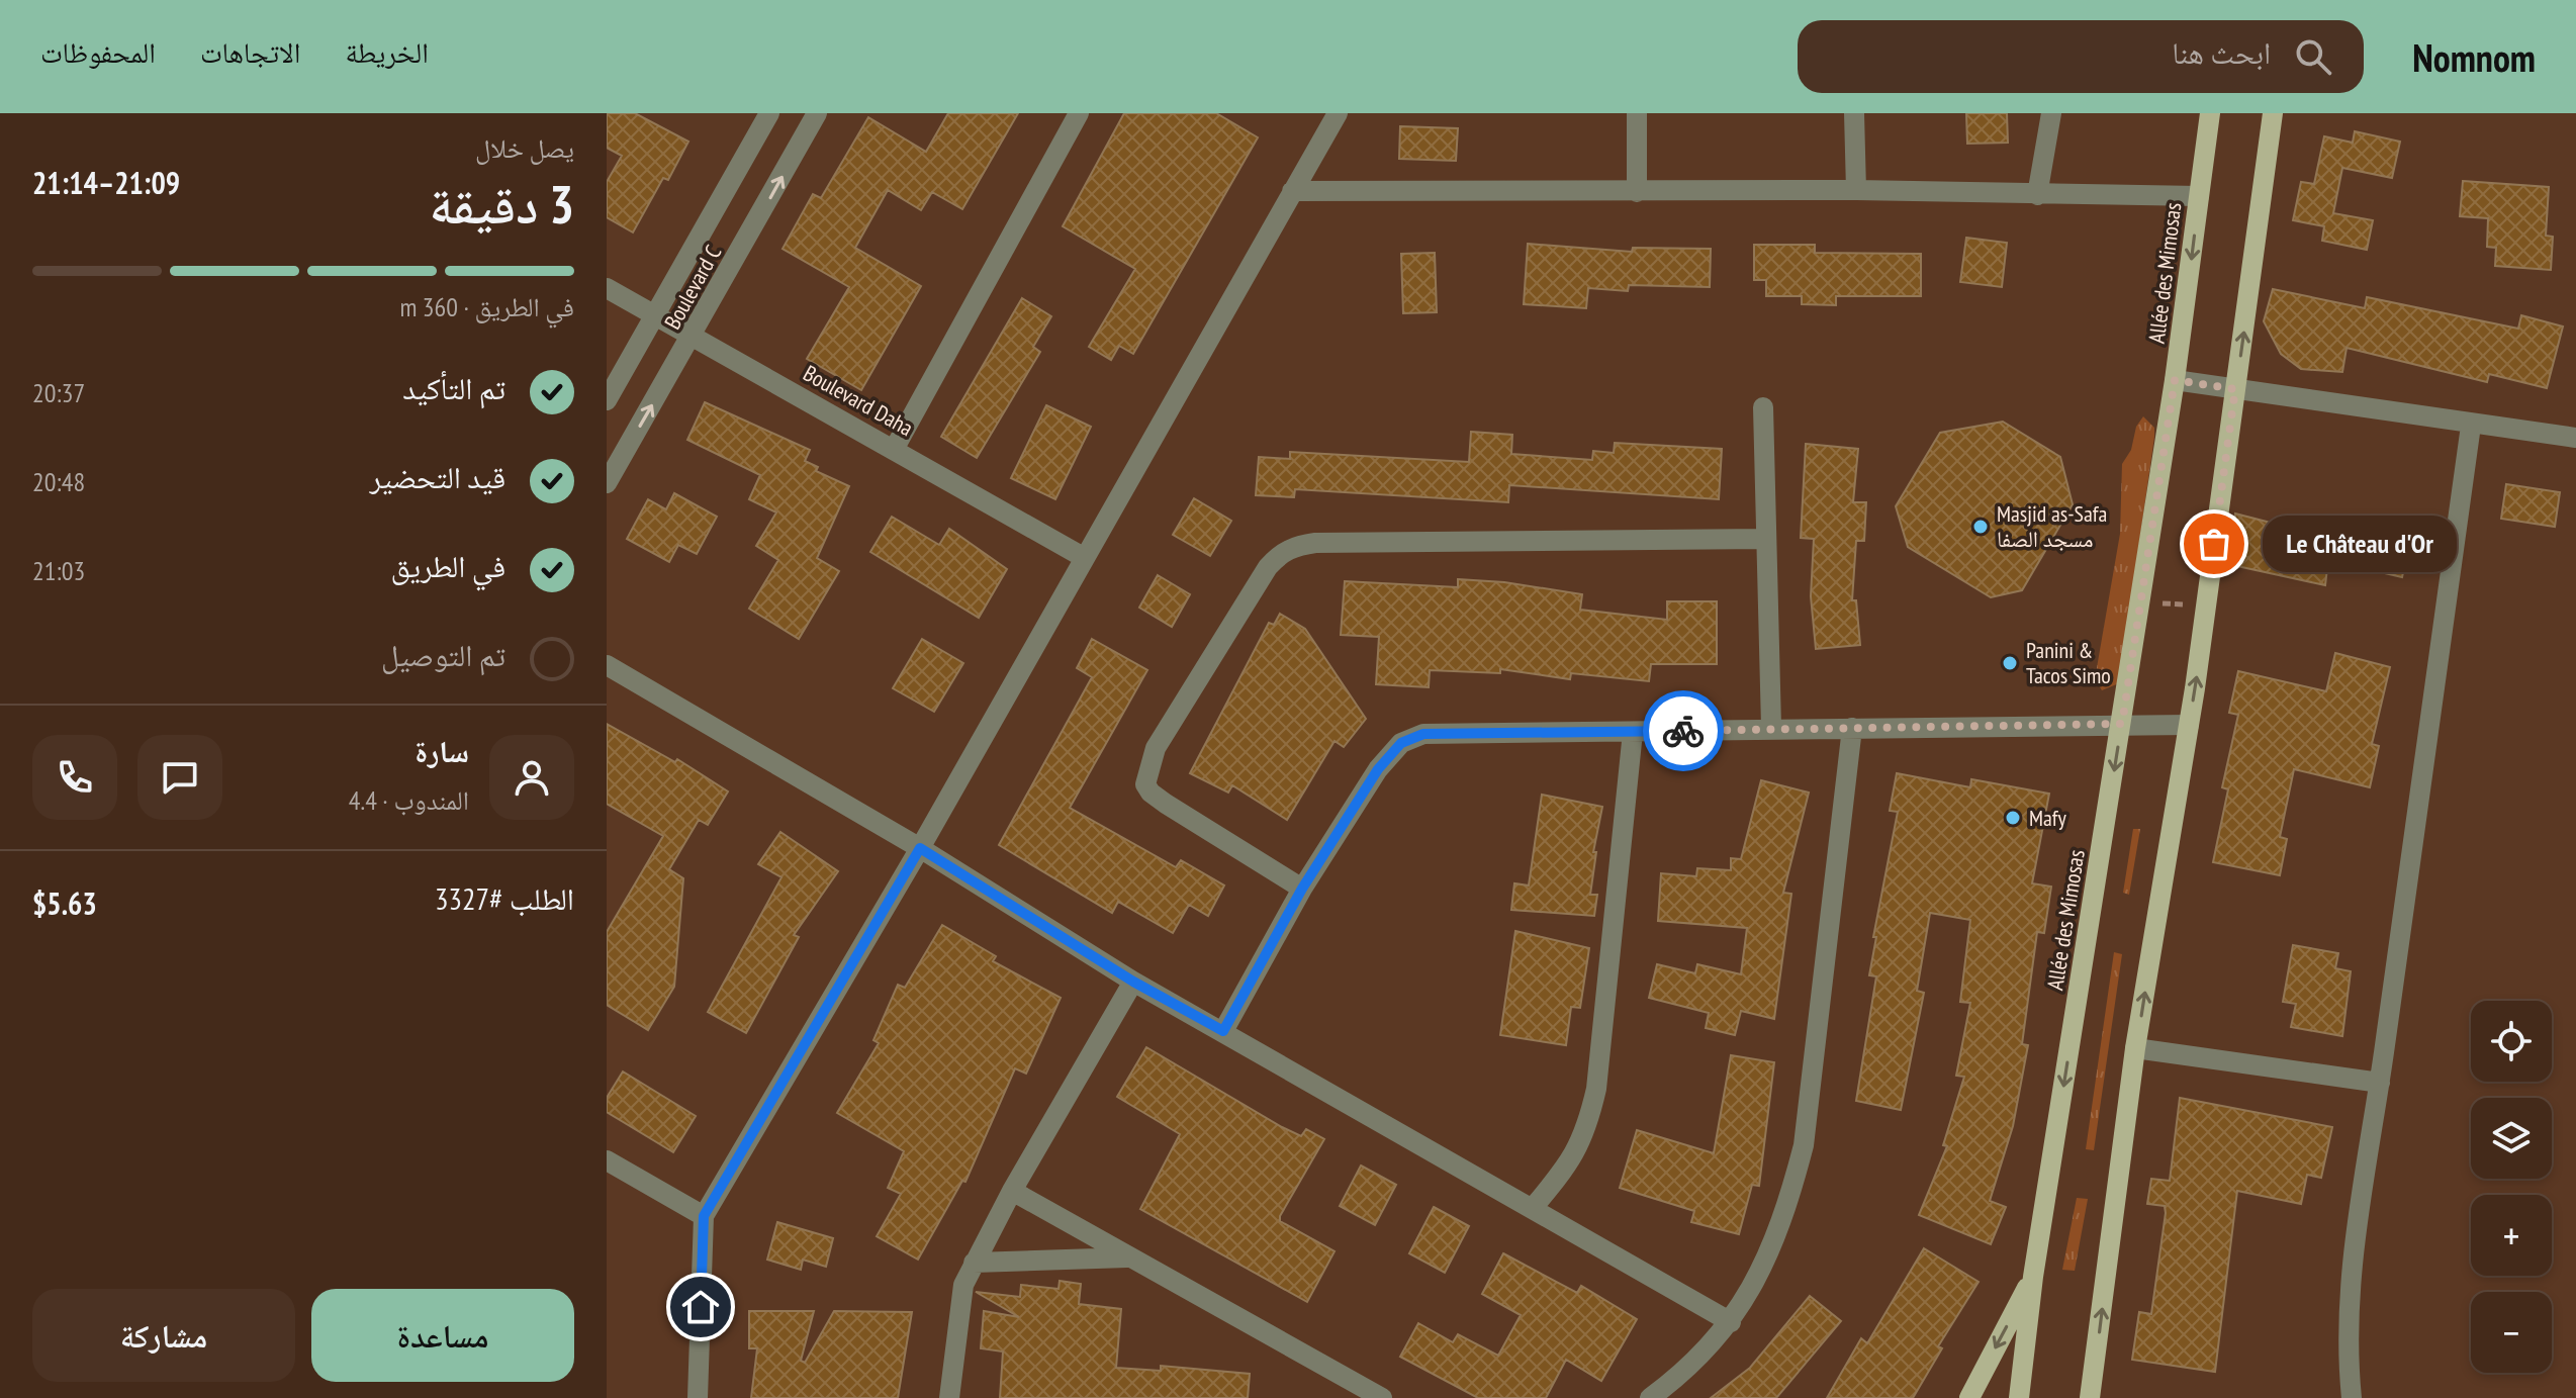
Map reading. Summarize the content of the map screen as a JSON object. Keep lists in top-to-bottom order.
{
  "streets": {
    "main road": ["Allée des Mimosas"],
    "street": ["Boulevard C", "Boulevard Daha"]
  },
  "crossings": [
    ["Boulevard C", "Boulevard Daha"]
  ],
  "places": [
    "Masjid as-Safa مسجد الصفا",
    "Le Château d'Or",
    "Panini & Tacos Simo",
    "Mafy"
  ],
  "page": {
    "header": "Nomnom",
    "search": "ابحث هنا",
    "nav": ["الخريطة", "الاتجاهات", "المحفوظات"],
    "heading": ["3 دقيقة", "يصل خلال", "21:09–21:14"],
    "panel": [
      "سارة",
      "المندوب · 4.4",
      "الطلب #3327",
      "$5.63"
    ],
    "bar": "في الطريق · 360 m",
    "list": [
      ["تم التأكيد", "20:37"],
      ["قيد التحضير", "20:48"],
      ["في الطريق", "21:03"],
      "تم التوصيل"
    ],
    "bubble": "Le Château d'Or",
    "map_buttons": ["+", "−"],
    "buttons": ["مساعدة", "مشاركة"]
  }
}
